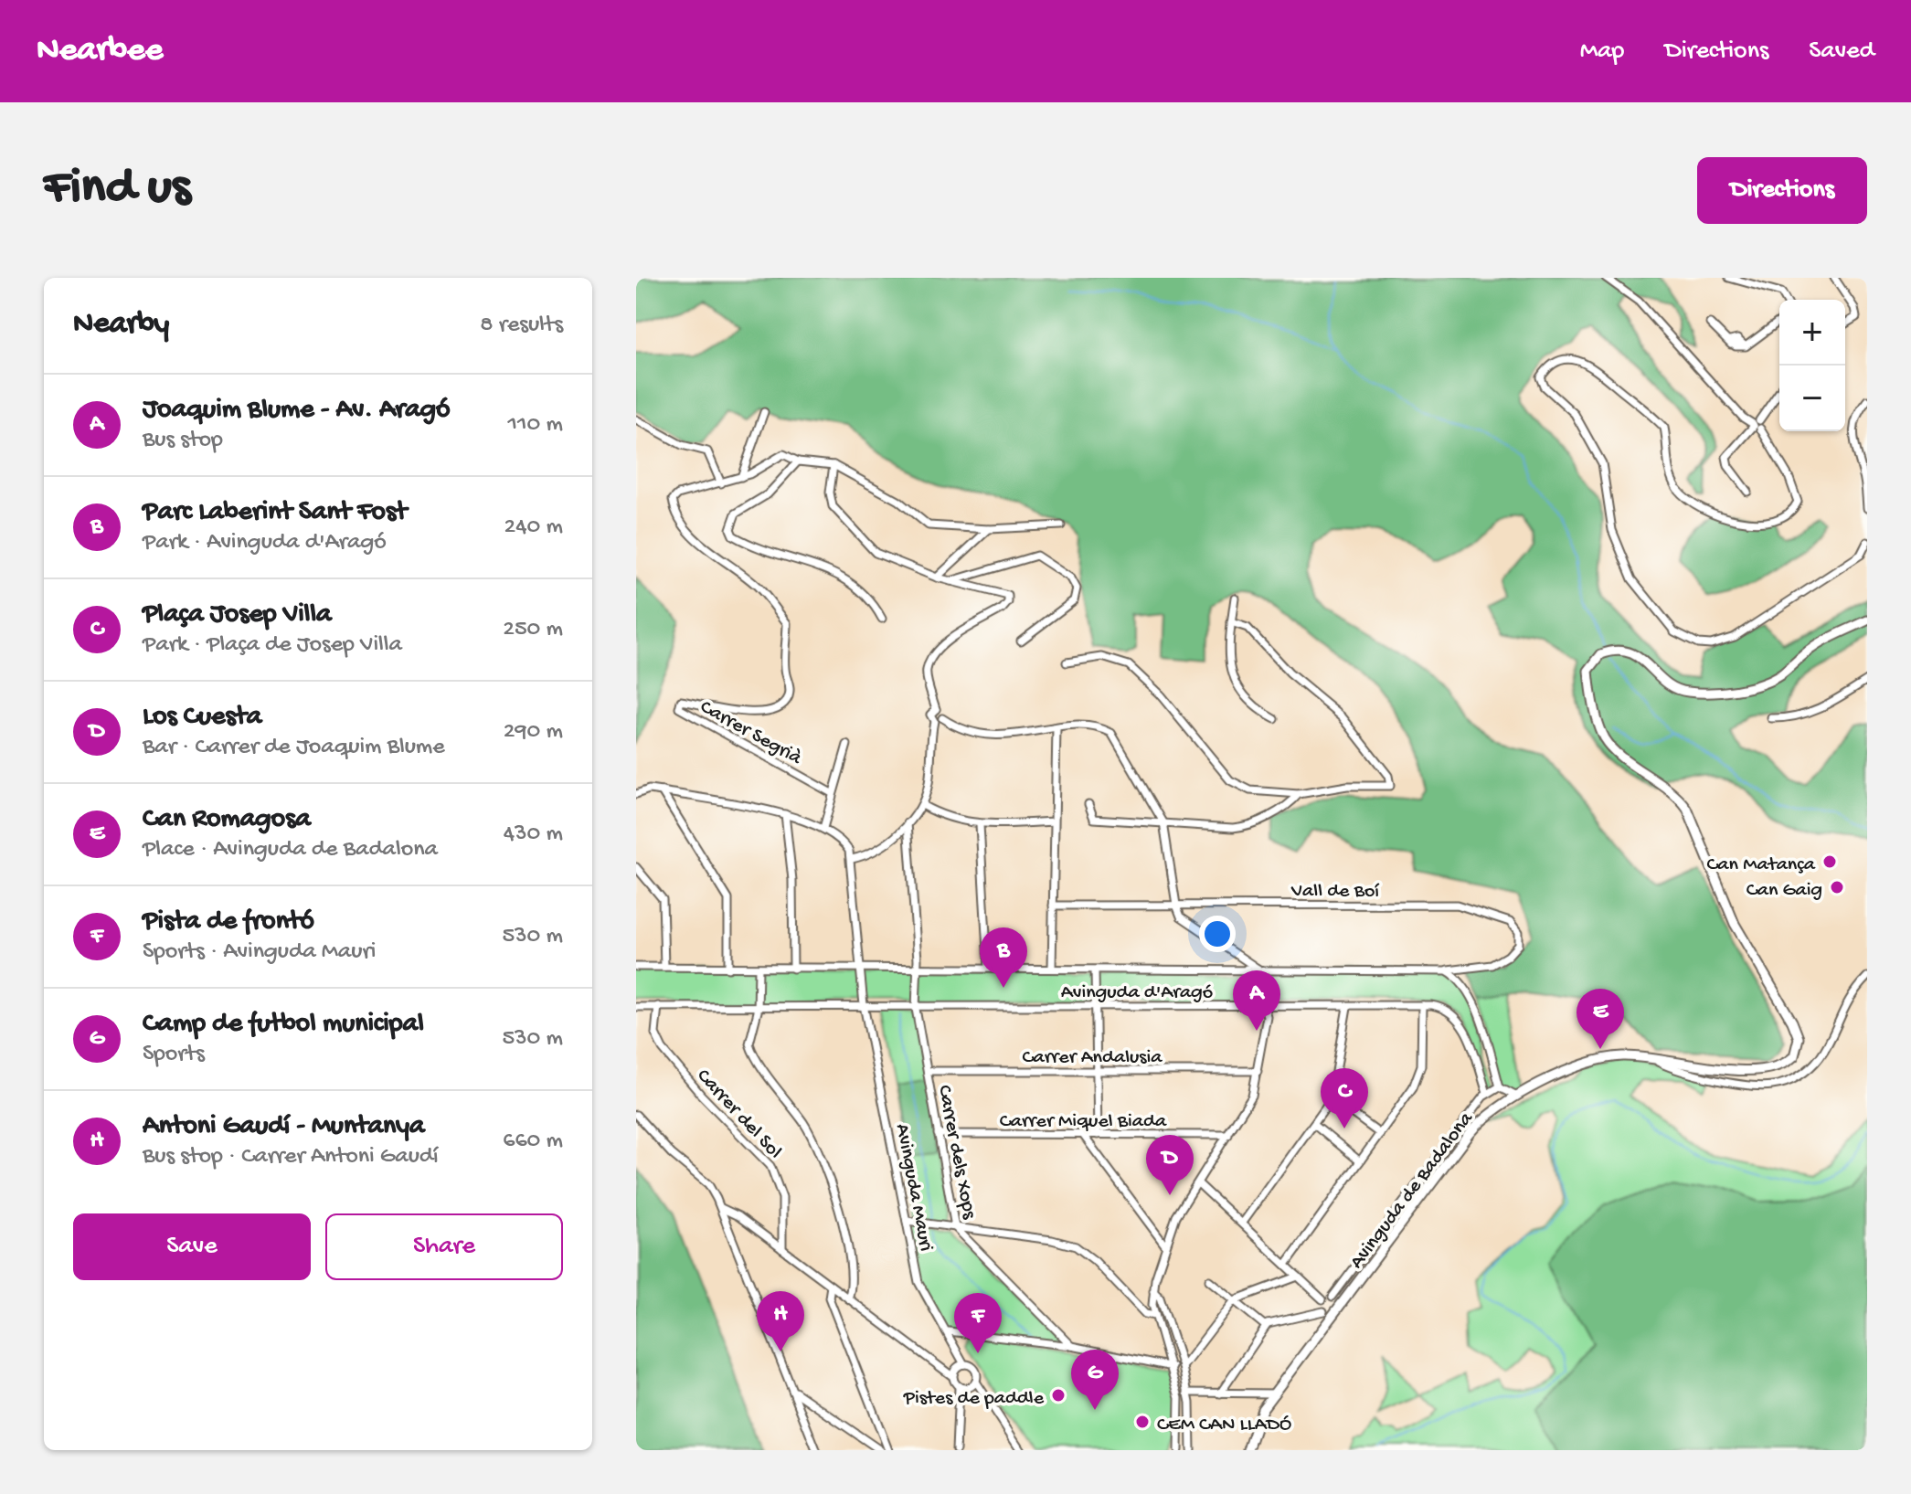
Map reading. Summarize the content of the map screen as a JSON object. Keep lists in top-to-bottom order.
{
  "streets": {
    "street": [
      "Carrer Segrià",
      "Vall de Boí",
      "Avinguda d'Aragó",
      "Carrer Andalusia",
      "Carrer del Sol",
      "Carrer Miquel Biada",
      "Carrer dels Xops",
      "Avinguda Mauri",
      "Avinguda de Badalona"
    ]
  },
  "crossings": [
    ["Vall de Boí", "Avinguda d'Aragó"],
    ["Avinguda d'Aragó", "Carrer del Sol"],
    ["Avinguda d'Aragó", "Carrer dels Xops"],
    ["Avinguda d'Aragó", "Avinguda Mauri"],
    ["Carrer Andalusia", "Carrer dels Xops"],
    ["Carrer Miquel Biada", "Carrer dels Xops"]
  ],
  "places": [
    "Can Matança",
    "Can Gaig",
    "Pistes de paddle",
    "CEM CAN LLADÓ"
  ],
  "page": {
    "header": "Nearbee",
    "nav": ["Map", "Directions", "Saved"],
    "buttons": [
      "Directions",
      ["Save", "Share"]
    ],
    "title": "Find us",
    "heading": ["Nearby", "8 results"],
    "map_buttons": ["+", "−"],
    "list": [
      {
        "mark": "A",
        "name": "Joaquim Blume - Av. Aragó",
        "note": "Bus stop",
        "value": "110 m"
      },
      {
        "mark": "B",
        "name": "Parc Laberint Sant Fost",
        "note": "Park · Avinguda d'Aragó",
        "value": "240 m"
      },
      {
        "mark": "C",
        "name": "Plaça Josep Villa",
        "note": "Park · Plaça de Josep Villa",
        "value": "250 m"
      },
      {
        "mark": "D",
        "name": "Los Cuesta",
        "note": "Bar · Carrer de Joaquim Blume",
        "value": "290 m"
      },
      {
        "mark": "E",
        "name": "Can Romagosa",
        "note": "Place · Avinguda de Badalona",
        "value": "430 m"
      },
      {
        "mark": "F",
        "name": "Pista de frontó",
        "note": "Sports · Avinguda Mauri",
        "value": "530 m"
      },
      {
        "mark": "G",
        "name": "Camp de futbol municipal",
        "note": "Sports",
        "value": "530 m"
      },
      {
        "mark": "H",
        "name": "Antoni Gaudí - Muntanya",
        "note": "Bus stop · Carrer Antoni Gaudí",
        "value": "660 m"
      }
    ],
    "pins": [
      "B",
      "A",
      "E",
      "C",
      "D",
      "H",
      "F",
      "G"
    ]
  }
}
